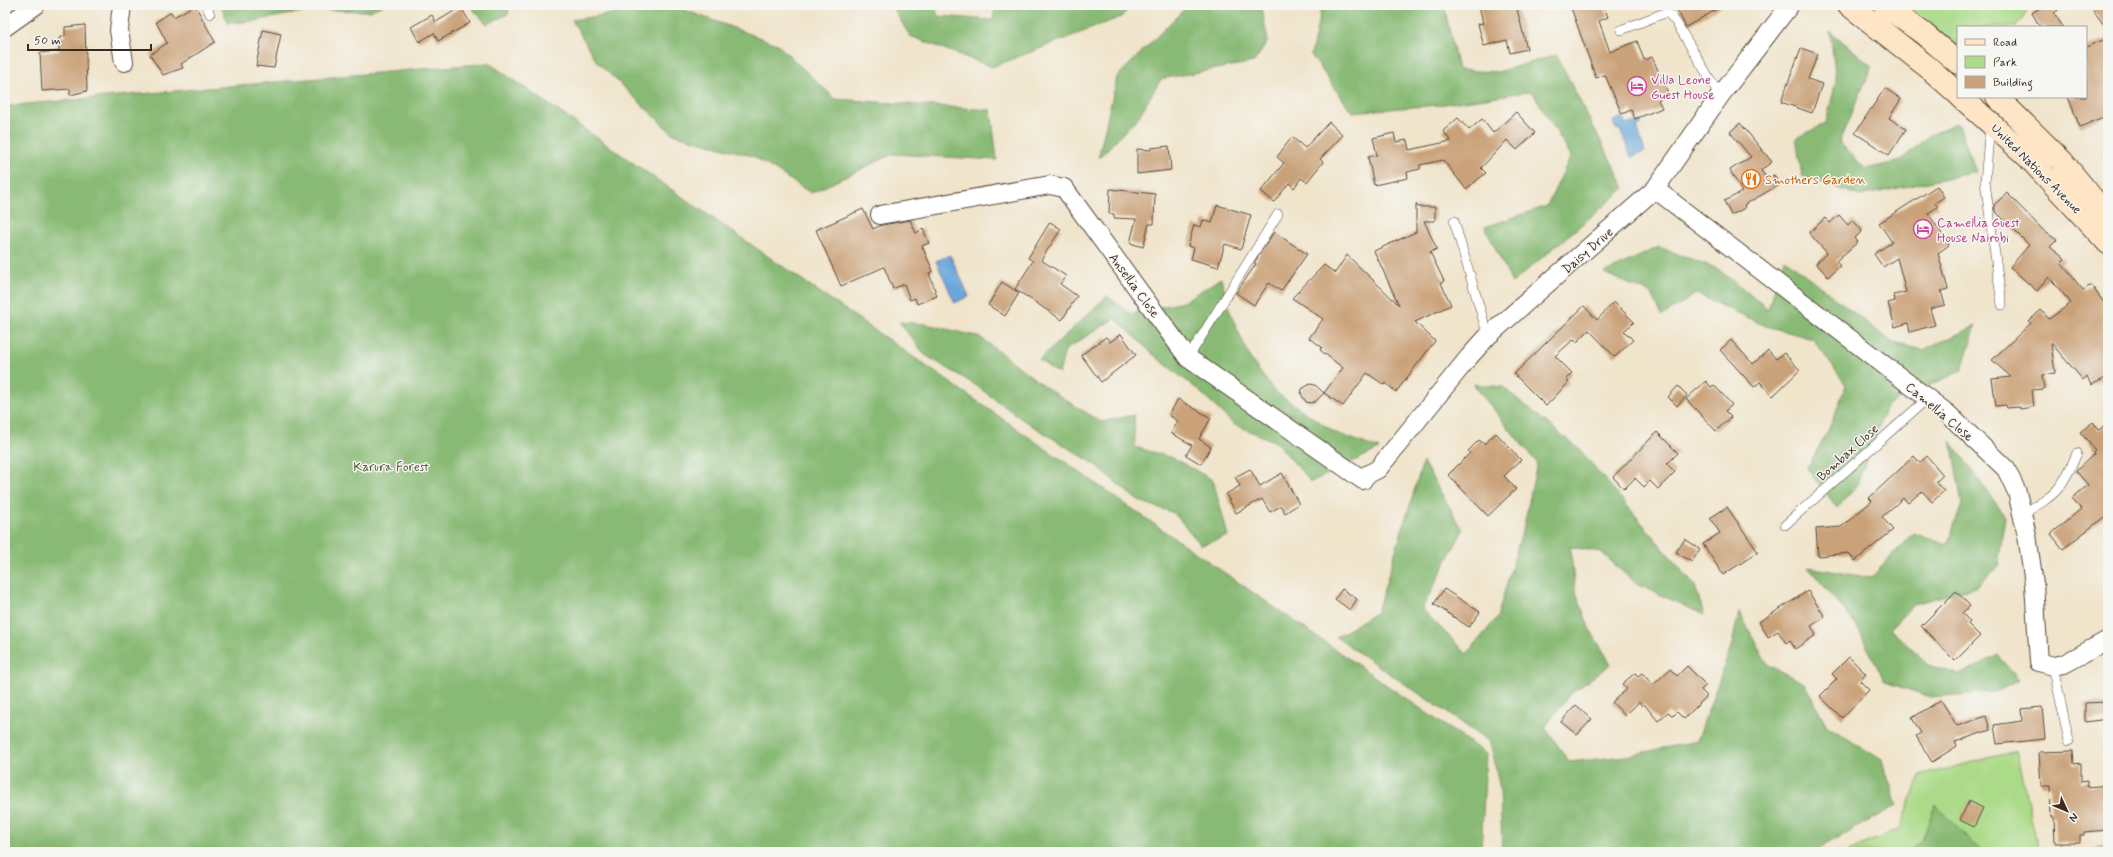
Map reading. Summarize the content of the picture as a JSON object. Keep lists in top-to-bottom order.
{
  "streets": {
    "street": [
      "United Nations Avenue",
      "Daisy Drive",
      "Ansellia Close",
      "Camellia Close"
    ],
    "lane": ["Bombax Close"]
  },
  "crossings": [
    ["Daisy Drive", "Ansellia Close"],
    ["Daisy Drive", "Camellia Close"],
    ["Camellia Close", "Bombax Close"]
  ],
  "parks": ["Karura Forest"],
  "places": {
    "hotel": ["Villa Leone Guest House", "Camellia Guest House Nairobi"],
    "restaurant": ["Smothers Garden"]
  },
  "legend": ["Road", "Park", "Building"],
  "scale_bar": "50 m",
  "north": "bottom right"
}
